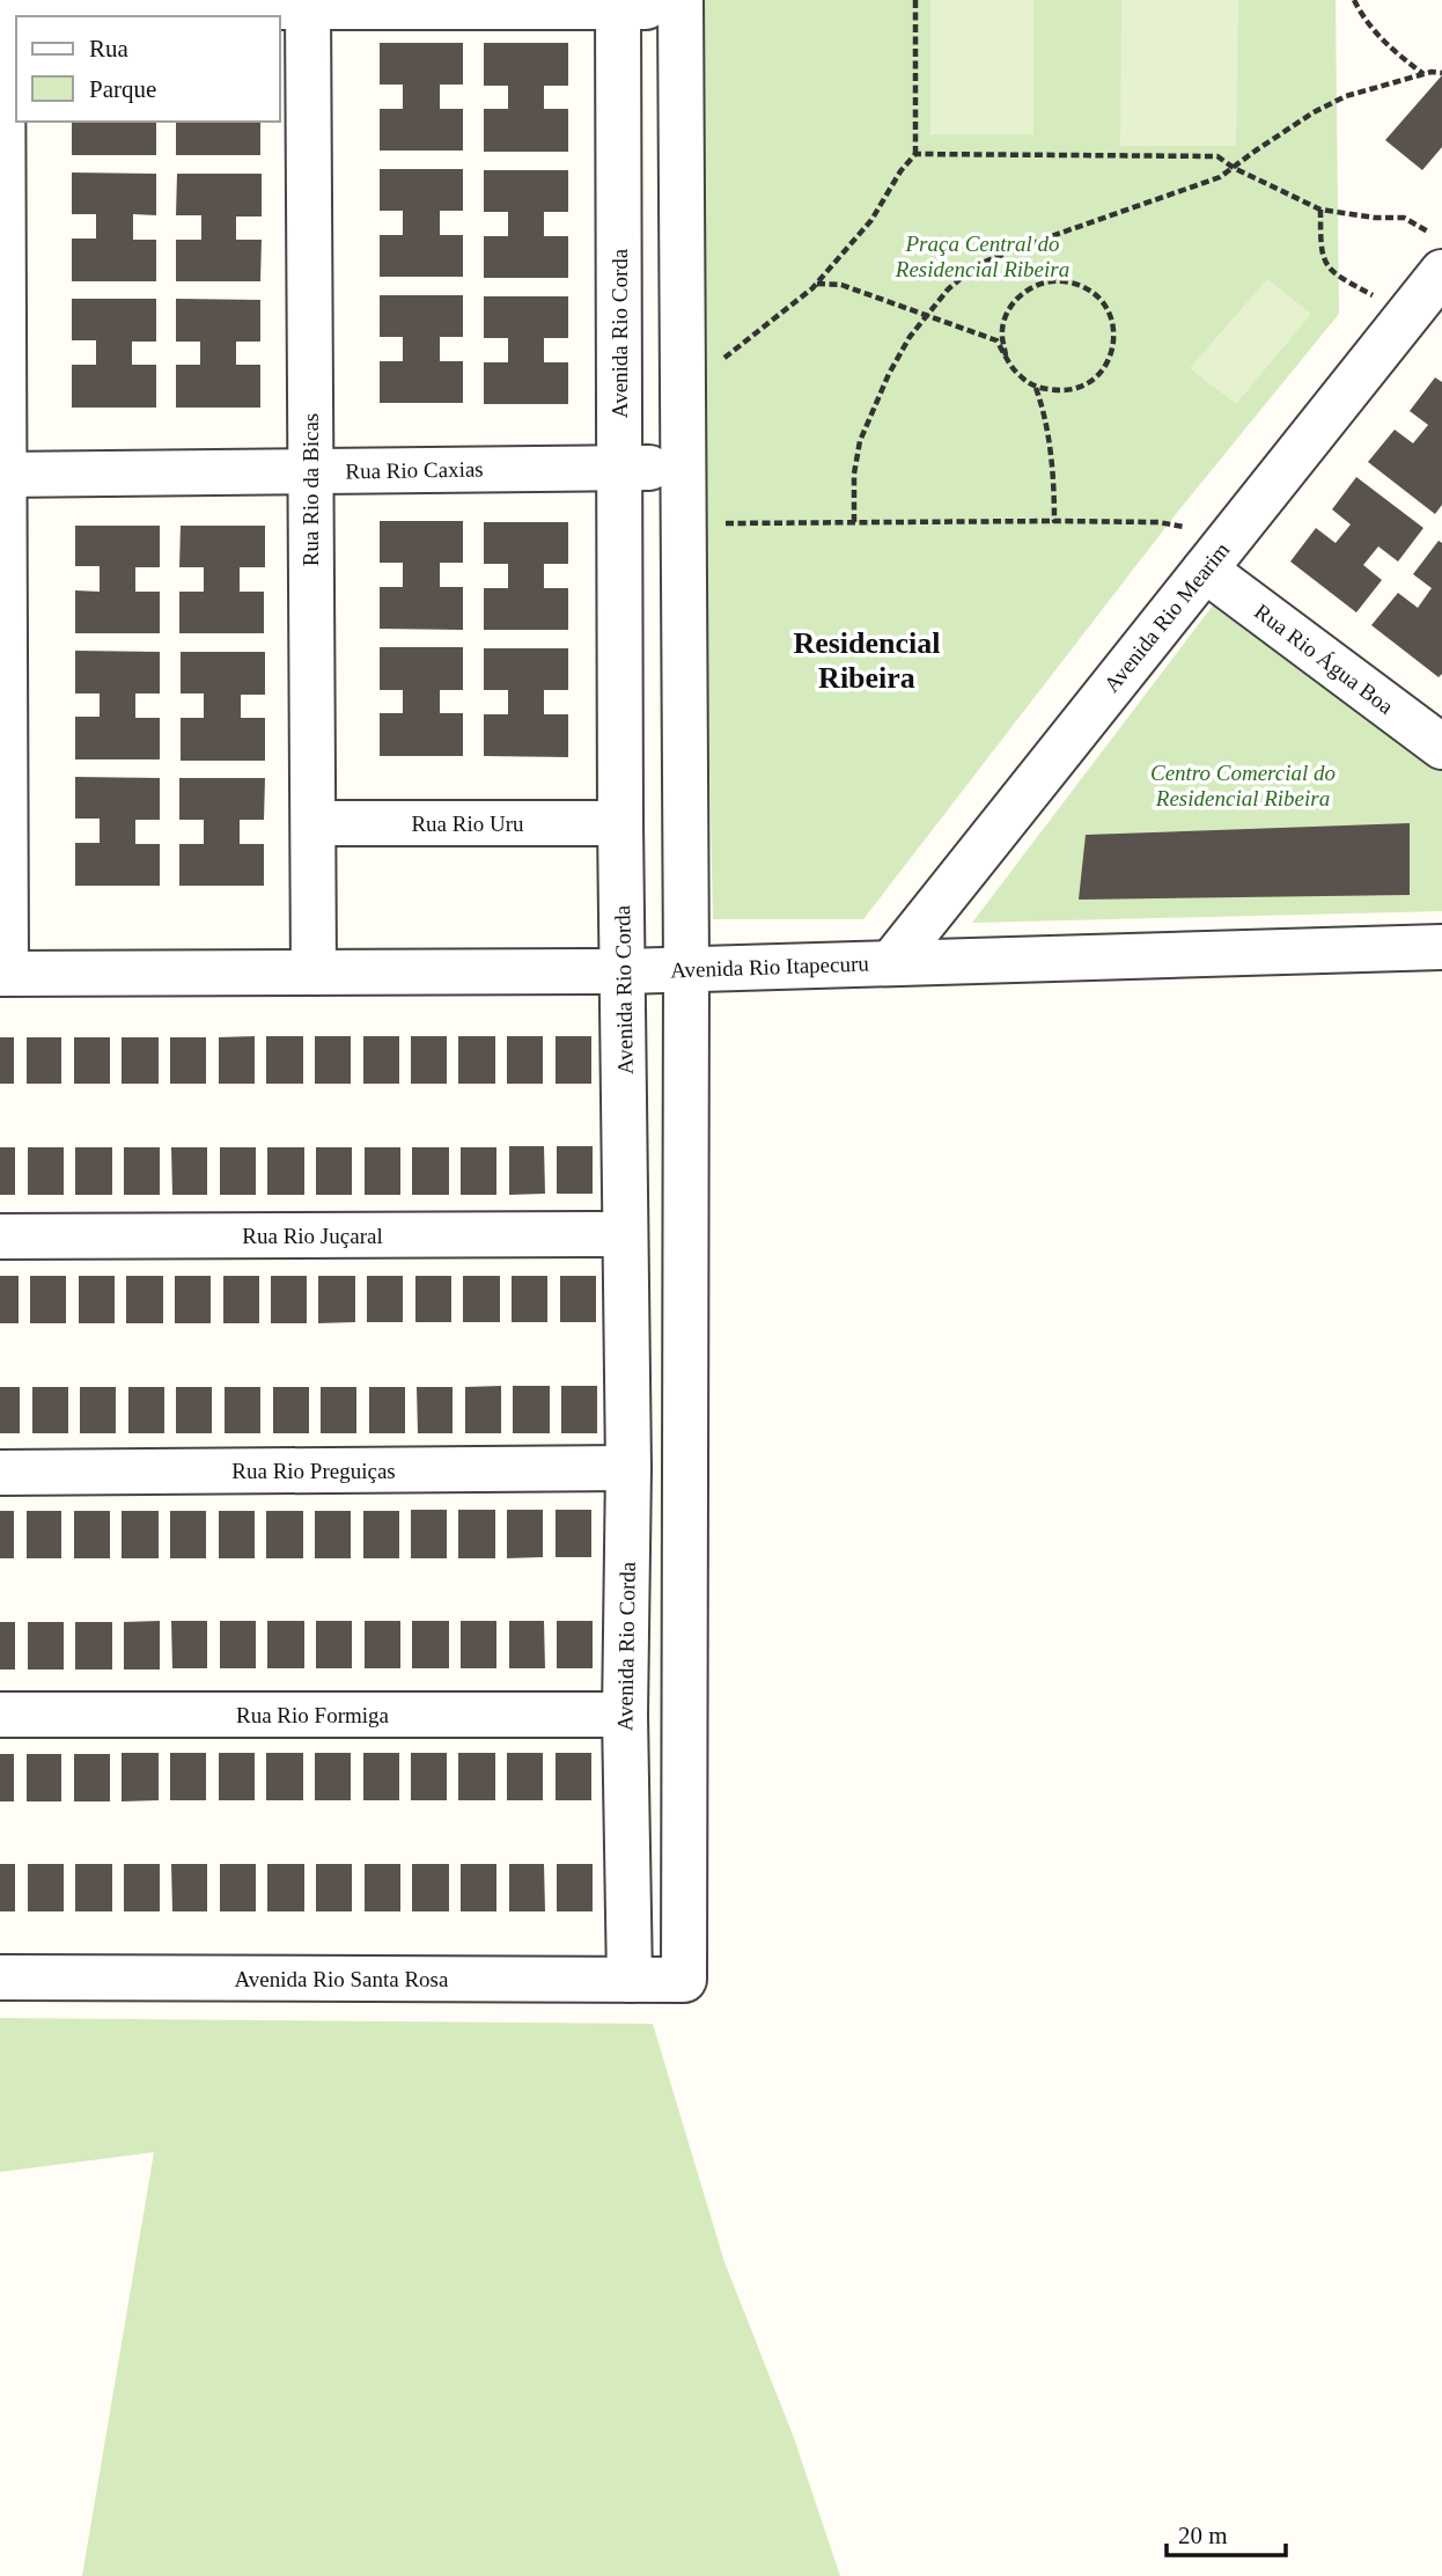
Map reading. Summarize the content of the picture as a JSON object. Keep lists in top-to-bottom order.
{
  "streets": {
    "street": [
      "Avenida Rio Corda",
      "Rua Rio Caxias",
      "Rua Rio da Bicas",
      "Avenida Rio Mearim",
      "Rua Rio Água Boa",
      "Rua Rio Uru",
      "Avenida Rio Itapecuru",
      "Rua Rio Juçaral",
      "Rua Rio Preguiças",
      "Rua Rio Formiga",
      "Avenida Rio Santa Rosa"
    ]
  },
  "crossings": [
    ["Avenida Rio Corda", "Rua Rio Caxias"],
    ["Avenida Rio Corda", "Rua Rio Uru"],
    ["Avenida Rio Corda", "Avenida Rio Itapecuru"],
    ["Avenida Rio Corda", "Rua Rio Juçaral"],
    ["Avenida Rio Corda", "Rua Rio Preguiças"],
    ["Avenida Rio Corda", "Rua Rio Formiga"],
    ["Avenida Rio Corda", "Avenida Rio Santa Rosa"],
    ["Rua Rio Caxias", "Rua Rio da Bicas"],
    ["Rua Rio da Bicas", "Rua Rio Uru"],
    ["Rua Rio da Bicas", "Avenida Rio Itapecuru"],
    ["Avenida Rio Mearim", "Rua Rio Água Boa"],
    ["Avenida Rio Mearim", "Avenida Rio Itapecuru"],
    ["Avenida Rio Itapecuru", "Avenida Rio Santa Rosa"]
  ],
  "districts": ["Residencial Ribeira"],
  "parks": ["Praça Central do Residencial Ribeira", "Centro Comercial do Residencial Ribeira"],
  "legend": ["Rua", "Parque"],
  "scale_bar": "20 m"
}
